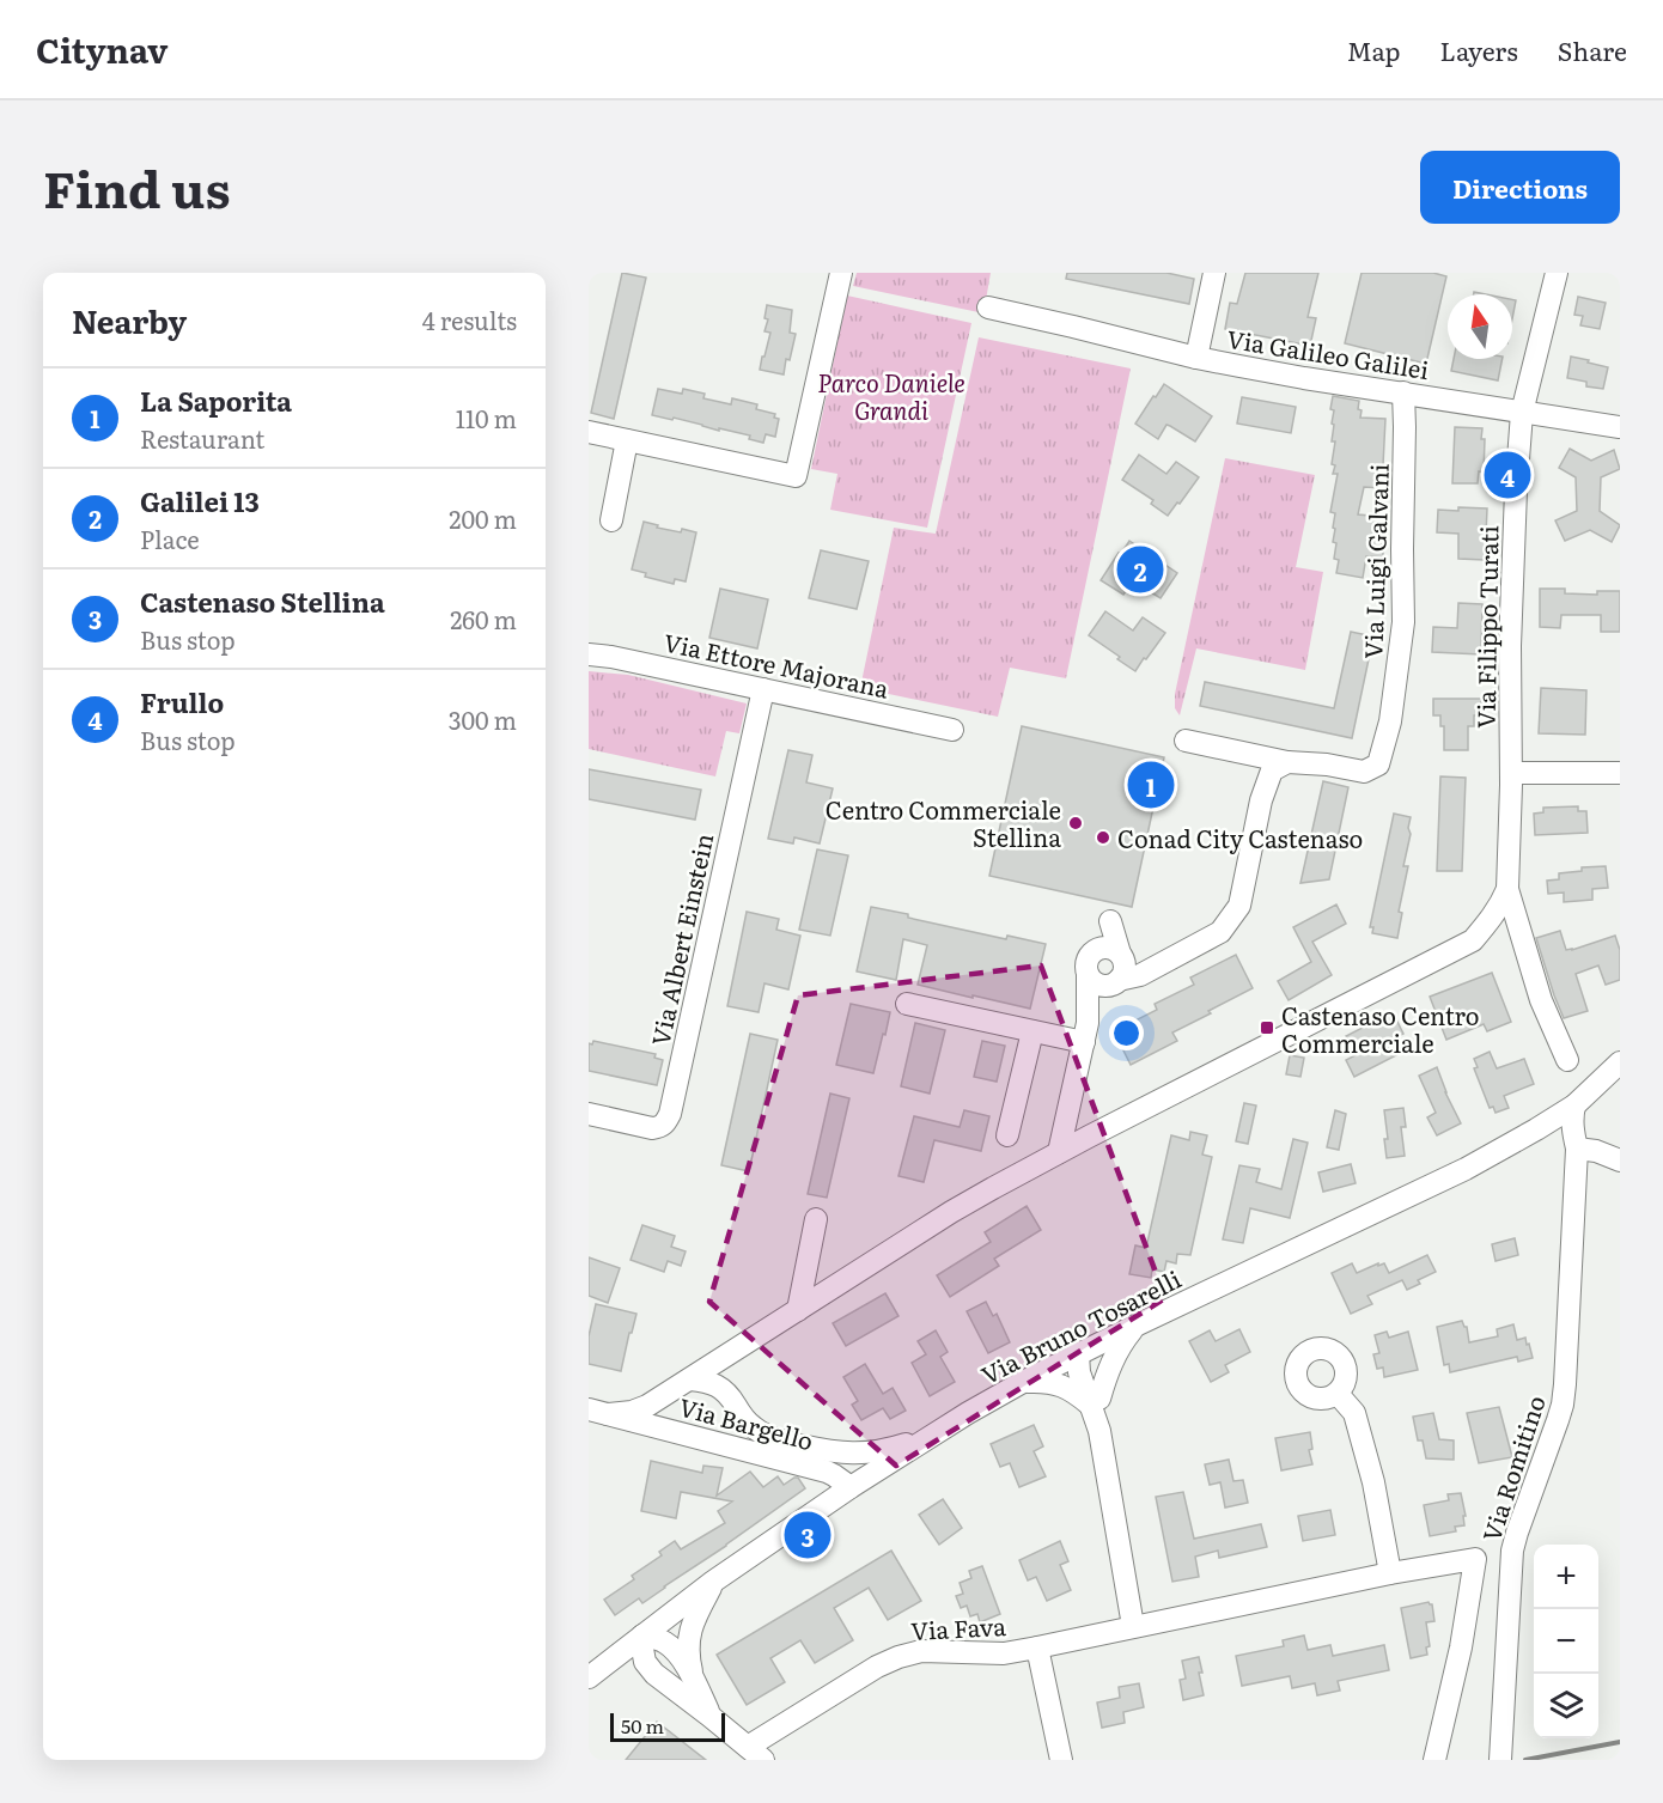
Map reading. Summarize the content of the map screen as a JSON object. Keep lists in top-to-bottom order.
{
  "streets": {
    "street": [
      "Via Galileo Galilei",
      "Via Luigi Galvani",
      "Via Filippo Turati",
      "Via Ettore Majorana",
      "Via Albert Einstein",
      "Via Bruno Tosarelli",
      "Via Bargello",
      "Via Romitino",
      "Via Fava"
    ]
  },
  "crossings": [
    ["Via Galileo Galilei", "Via Luigi Galvani"],
    ["Via Galileo Galilei", "Via Filippo Turati"],
    ["Via Ettore Majorana", "Via Albert Einstein"],
    ["Via Bruno Tosarelli", "Via Bargello"],
    ["Via Bruno Tosarelli", "Via Romitino"],
    ["Via Bruno Tosarelli", "Via Fava"]
  ],
  "parks": ["Parco Daniele Grandi"],
  "places": {
    "other": ["Centro Commerciale Stellina", "Conad City Castenaso"],
    "transit": ["Castenaso Centro Commerciale"]
  },
  "scale_bar": "50 m",
  "north": "top",
  "page": {
    "header": "Citynav",
    "nav": ["Map", "Layers", "Share"],
    "title": "Find us",
    "buttons": "Directions",
    "heading": ["Nearby", "4 results"],
    "list": [
      {
        "mark": "1",
        "name": "La Saporita",
        "note": "Restaurant",
        "value": "110 m"
      },
      {
        "mark": "2",
        "name": "Galilei 13",
        "note": "Place",
        "value": "200 m"
      },
      {
        "mark": "3",
        "name": "Castenaso Stellina",
        "note": "Bus stop",
        "value": "260 m"
      },
      {
        "mark": "4",
        "name": "Frullo",
        "note": "Bus stop",
        "value": "300 m"
      }
    ],
    "pins": [
      "4",
      "2",
      "1",
      "3"
    ],
    "map_buttons": ["+", "−"],
    "scale": "50 m"
  }
}
